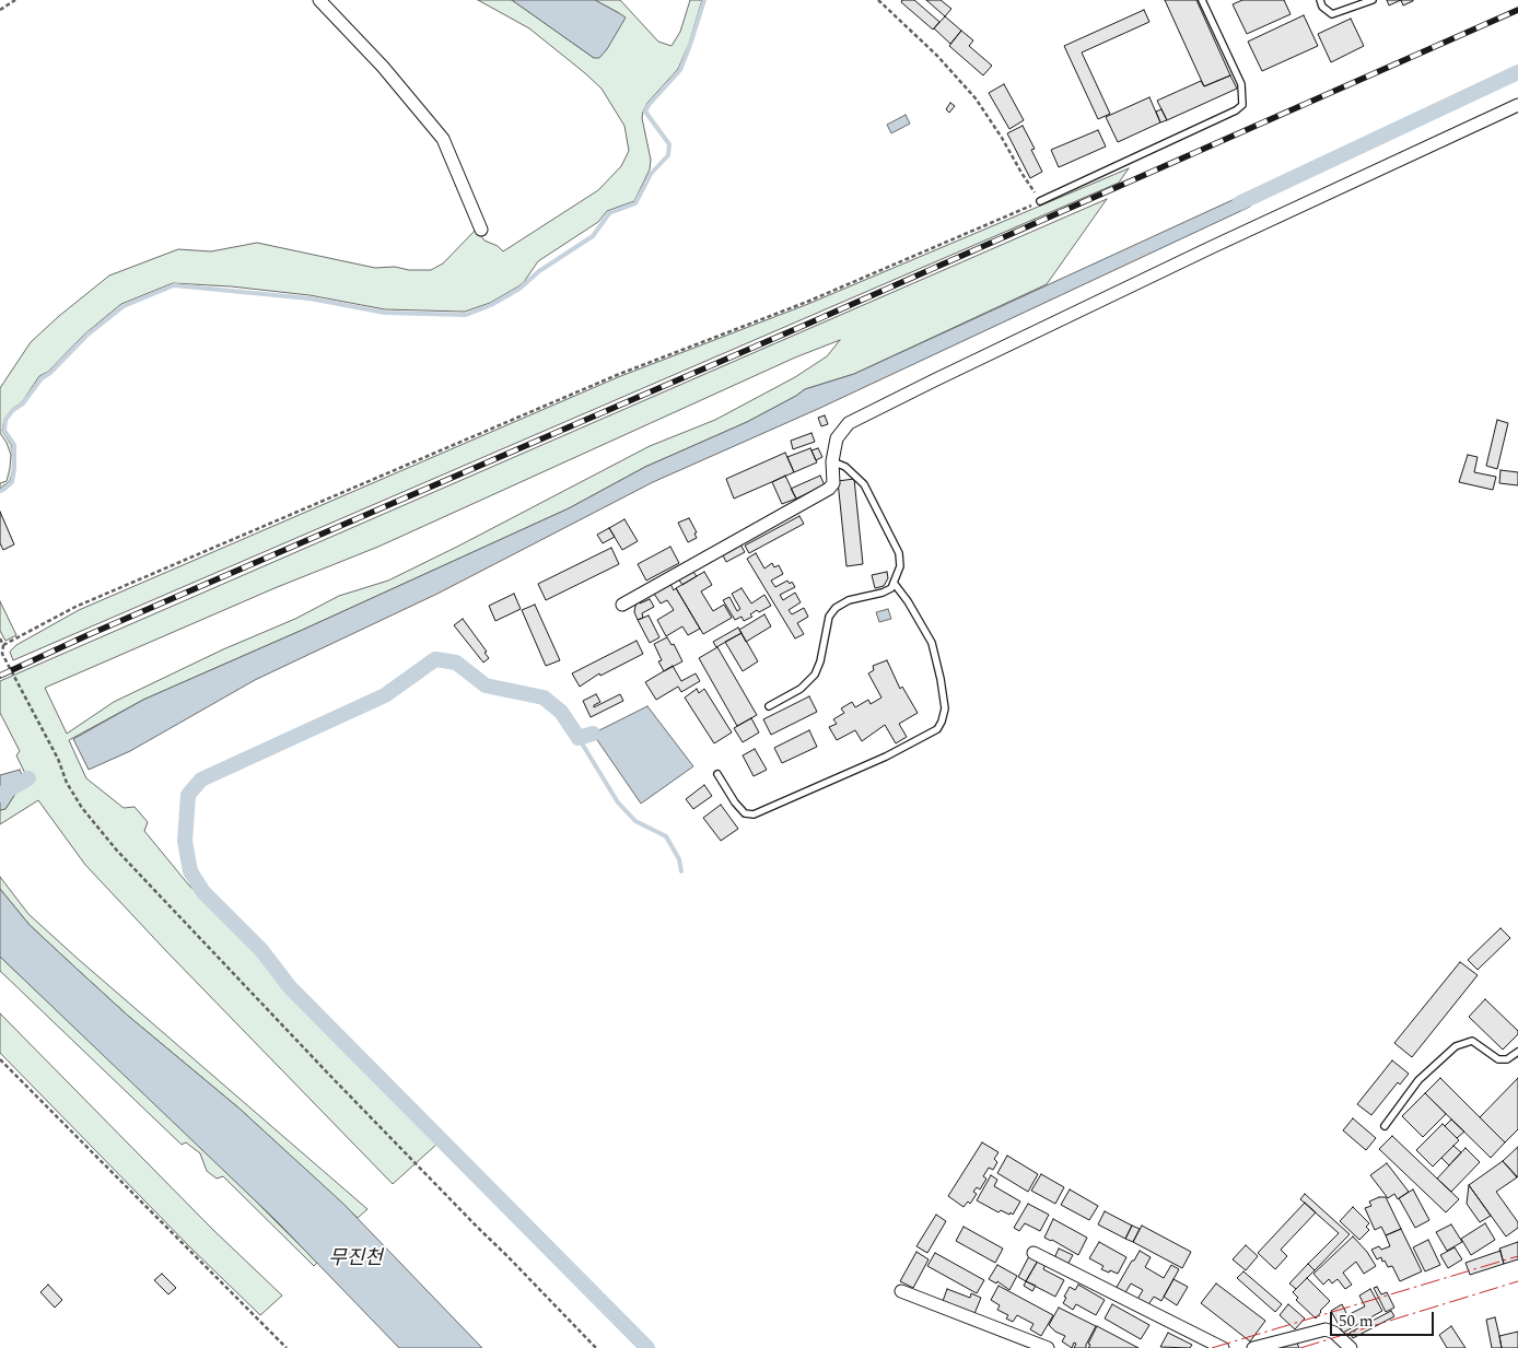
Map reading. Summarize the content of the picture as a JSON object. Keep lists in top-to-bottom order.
{
  "water": ["무진천"],
  "scale_bar": "50 m"
}
